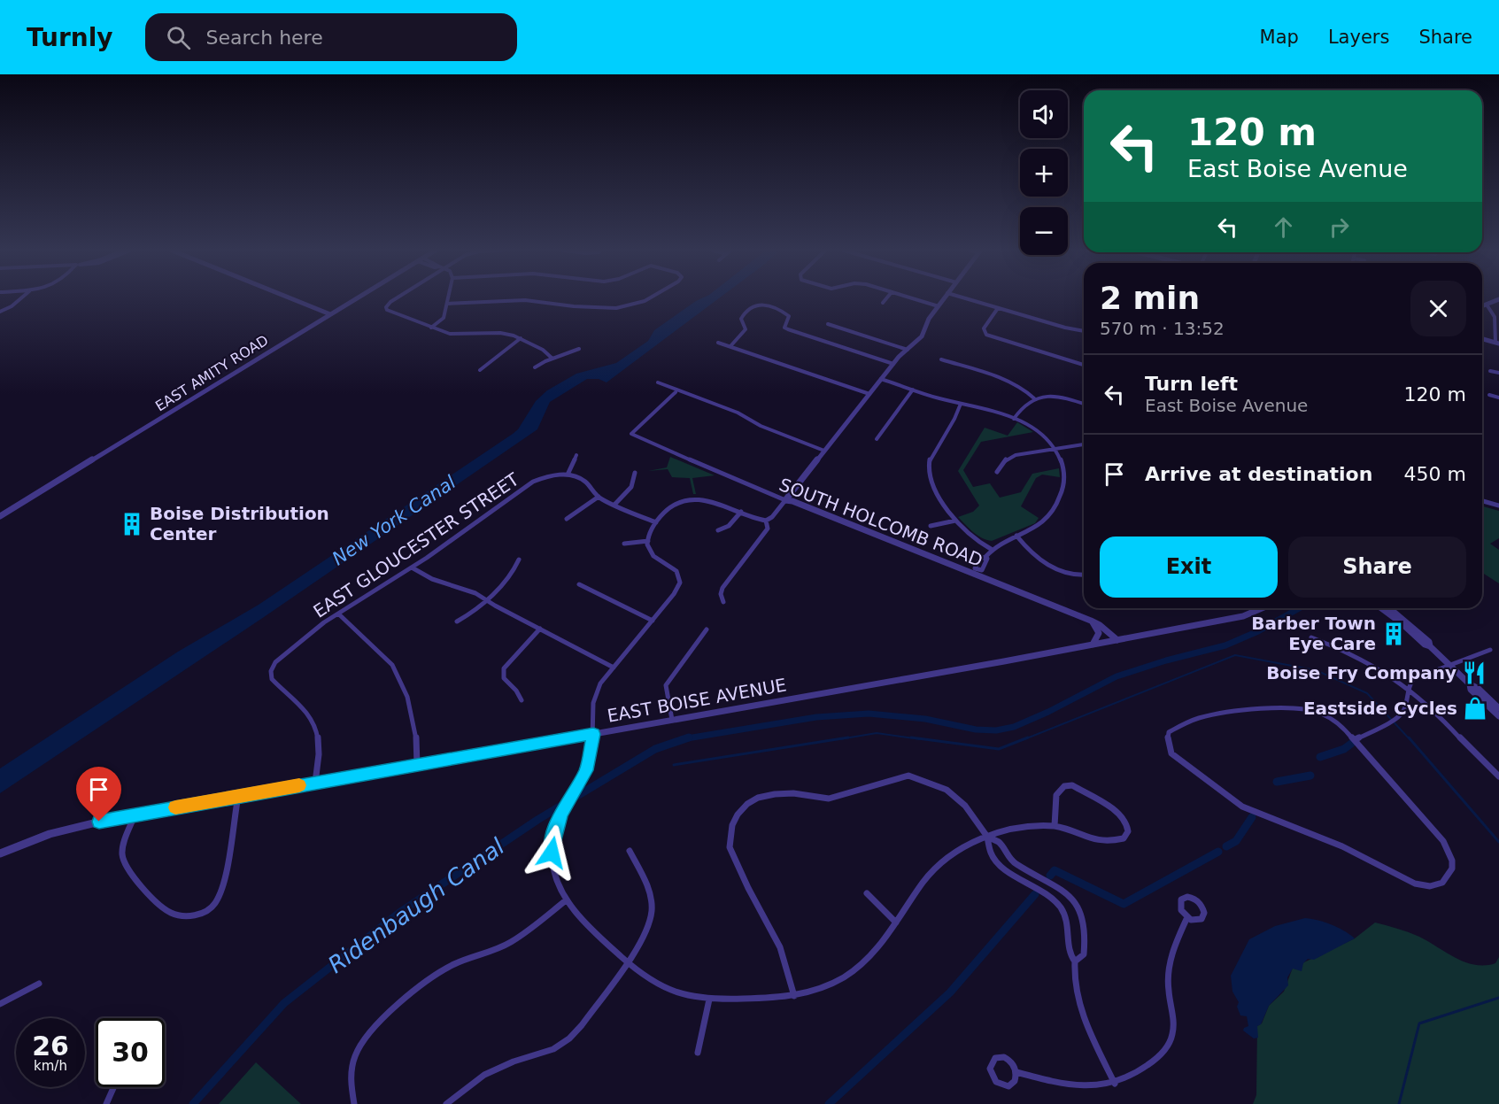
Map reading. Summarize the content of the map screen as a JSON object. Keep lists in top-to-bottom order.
{
  "streets": {
    "street": [
      "EAST AMITY ROAD",
      "SOUTH HOLCOMB ROAD",
      "EAST GLOUCESTER STREET",
      "EAST BOISE AVENUE"
    ]
  },
  "crossings": [
    ["SOUTH HOLCOMB ROAD", "EAST BOISE AVENUE"],
    ["EAST GLOUCESTER STREET", "EAST BOISE AVENUE"]
  ],
  "water": ["New York Canal", "Ridenbaugh Canal"],
  "places": {
    "building": ["Boise Distribution Center", "Barber Town Eye Care"],
    "restaurant": ["Boise Fry Company"],
    "shop": ["Eastside Cycles"]
  },
  "page": {
    "header": "Turnly",
    "search": "Search here",
    "nav": ["Map", "Layers", "Share"],
    "map_buttons": ["+", "−"],
    "turn": ["120 m", "East Boise Avenue"],
    "heading": ["2 min", "570 m · 13:52"],
    "list": [
      {
        "name": "Turn left",
        "note": "East Boise Avenue",
        "value": "120 m"
      },
      {
        "name": "Arrive at destination",
        "value": "450 m"
      }
    ],
    "buttons": ["Exit", "Share"],
    "speed": "26 km/h",
    "limit": "30"
  }
}
